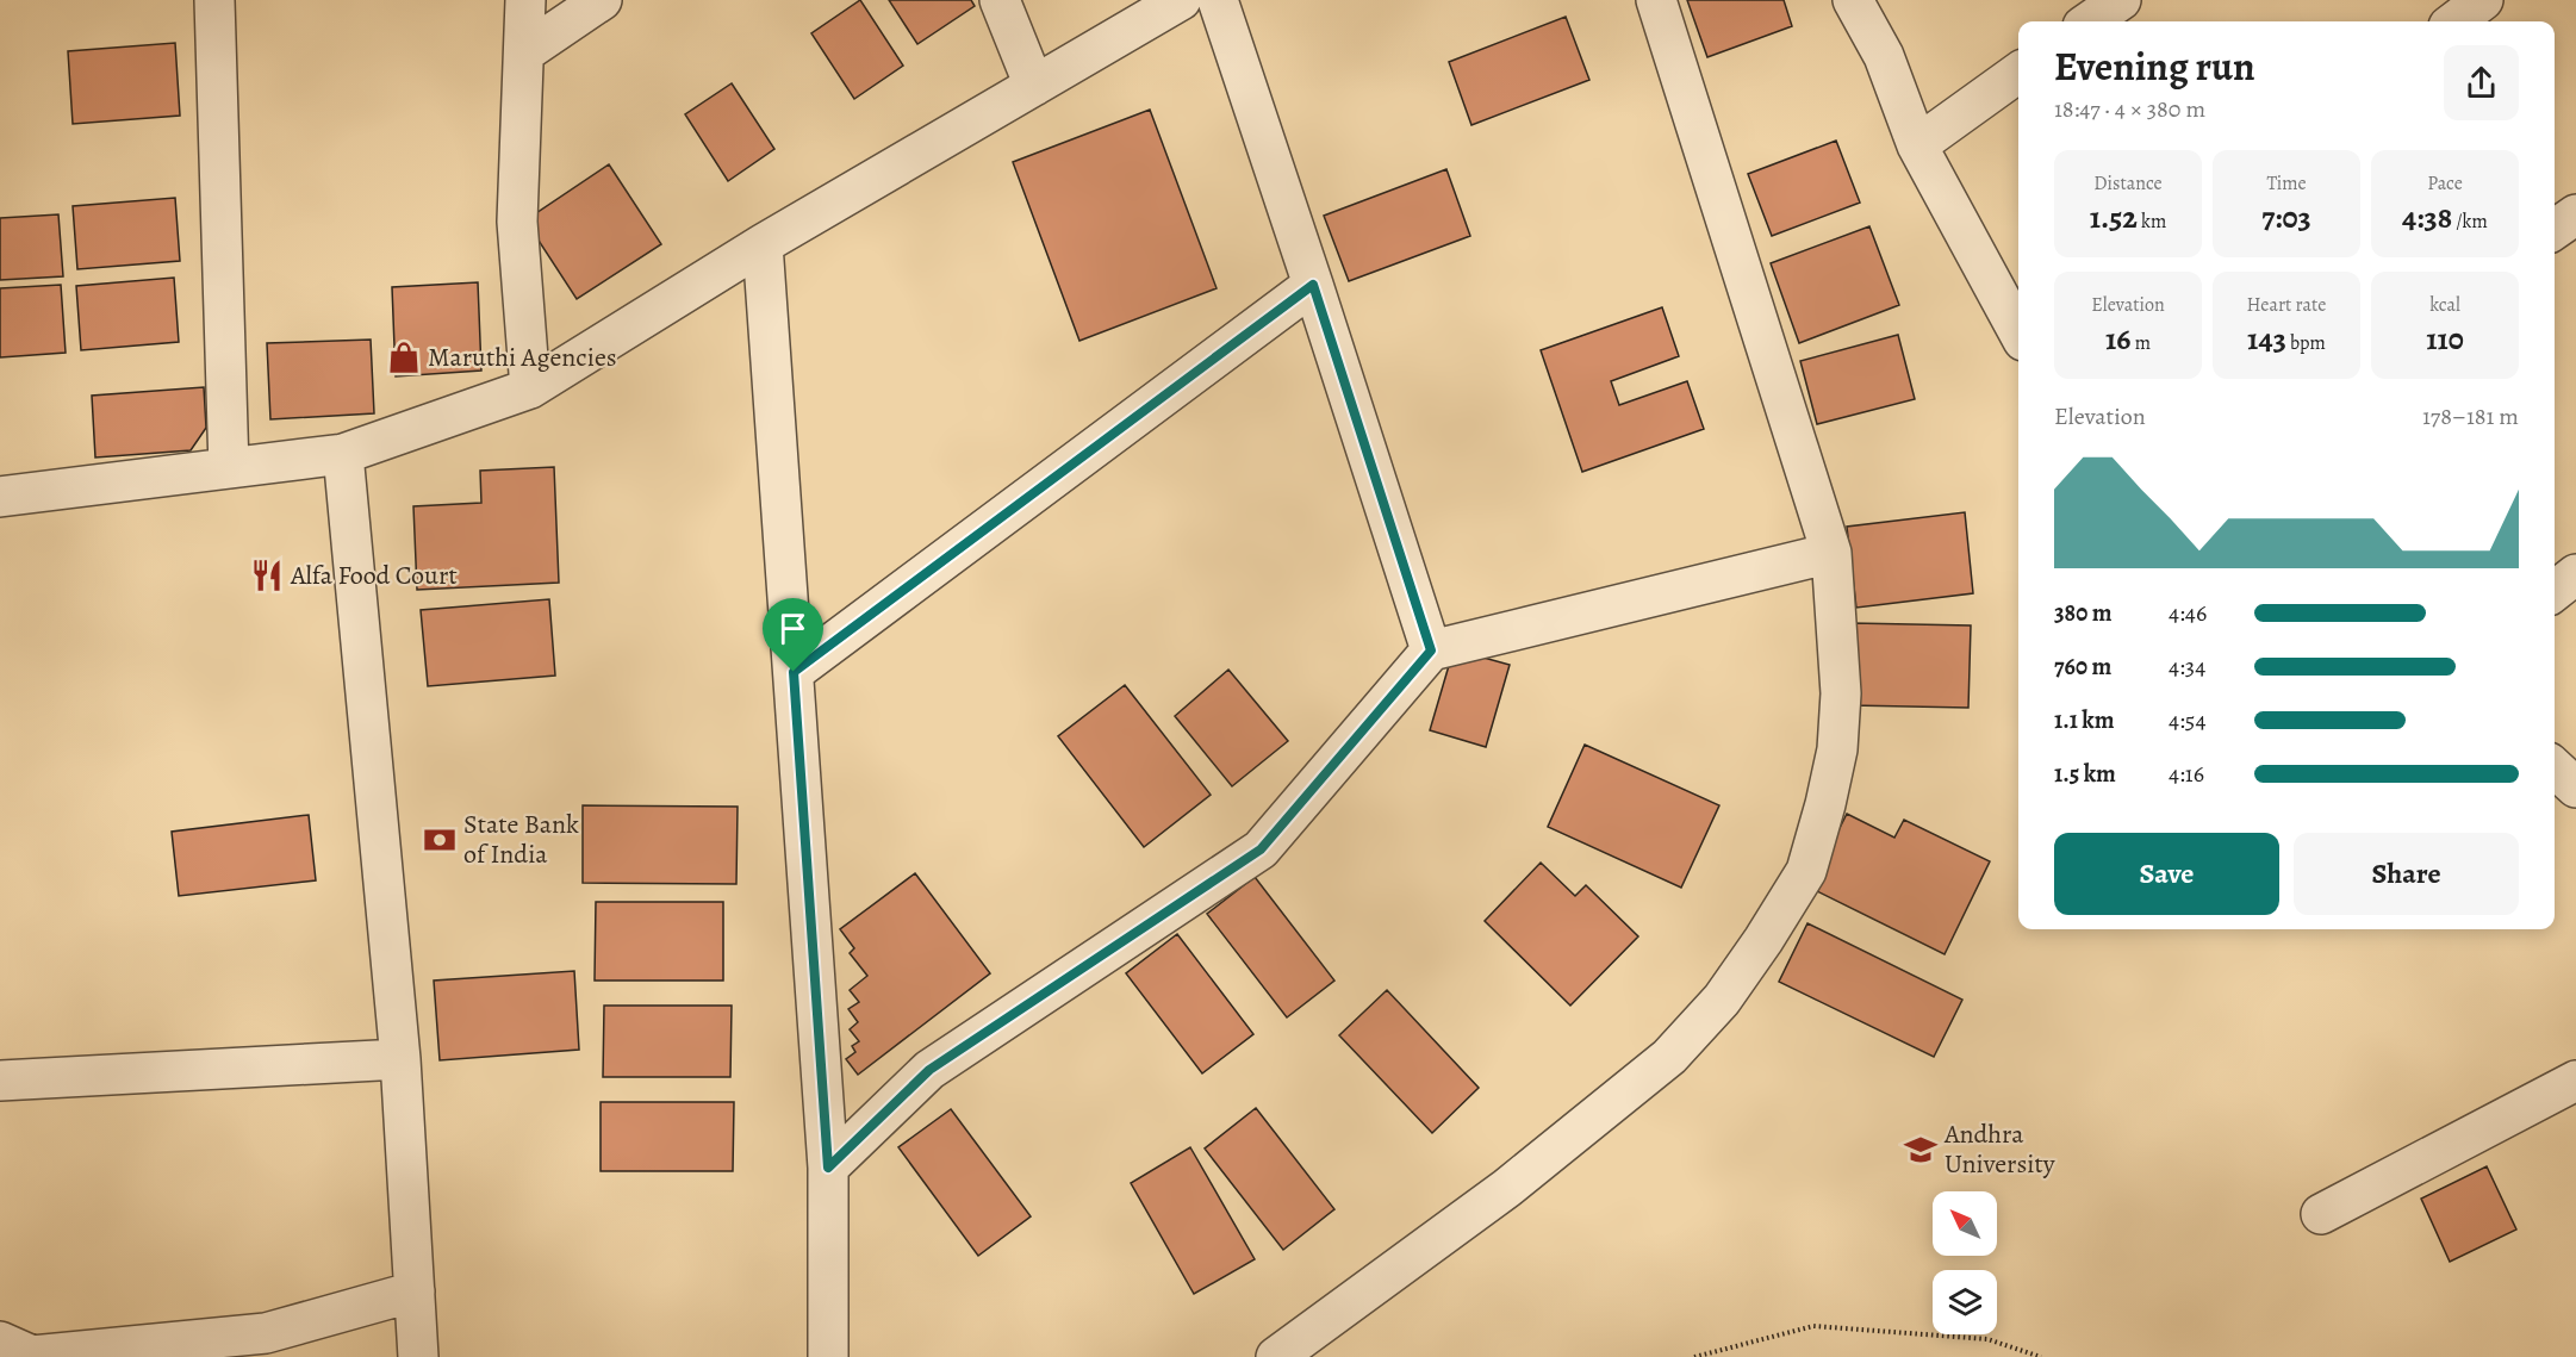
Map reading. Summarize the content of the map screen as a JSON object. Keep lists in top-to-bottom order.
{
  "places": {
    "shop": ["Maruthi Agencies"],
    "restaurant": ["Alfa Food Court"],
    "bank": ["State Bank of India"],
    "school or university": ["Andhra University"]
  },
  "north": "top left",
  "page": {
    "heading": ["Evening run", "18:47 · 4 × 380 m"],
    "stats": [
      ["Distance", "1.52 km"],
      ["Time", "7:03"],
      ["Pace", "4:38 /km"],
      ["Elevation", "16 m"],
      ["Heart rate", "143 bpm"],
      ["kcal", "110"]
    ],
    "chart": ["Elevation", "178–181 m"],
    "list": [
      {
        "name": "380 m",
        "note": "4:46"
      },
      {
        "name": "760 m",
        "note": "4:34"
      },
      {
        "name": "1.1 km",
        "note": "4:54"
      },
      {
        "name": "1.5 km",
        "note": "4:16"
      }
    ],
    "buttons": ["Save", "Share"]
  }
}
